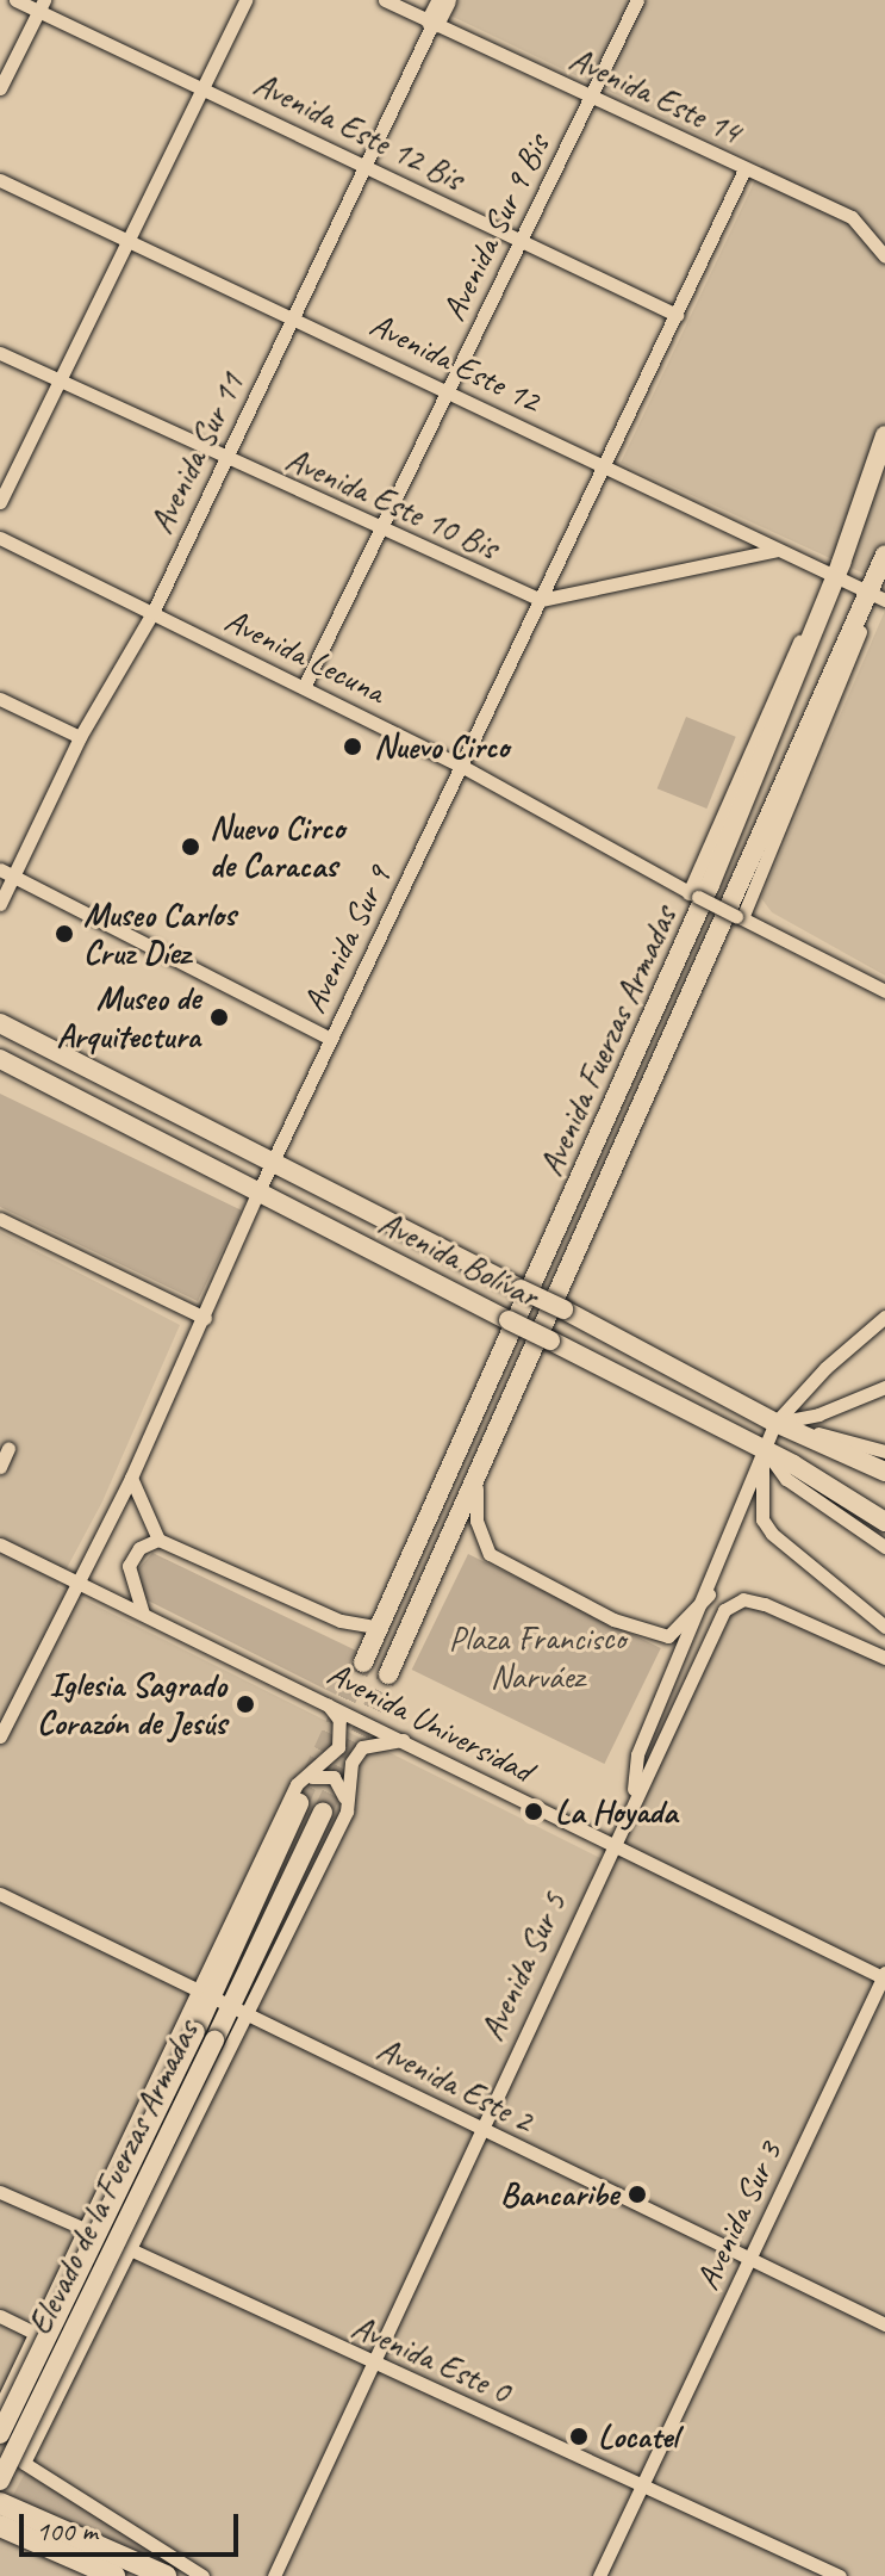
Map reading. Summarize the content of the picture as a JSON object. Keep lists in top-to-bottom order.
{
  "streets": {
    "main road": ["Avenida Fuerzas Armadas", "Avenida Bolívar", "Elevado de la Fuerzas Armadas"],
    "street": [
      "Avenida Este 14",
      "Avenida Este 12 Bis",
      "Avenida Sur 9 Bis",
      "Avenida Este 12",
      "Avenida Sur 11",
      "Avenida Este 10 Bis",
      "Avenida Lecuna",
      "Avenida Sur 9",
      "Avenida Universidad",
      "Avenida Sur 5",
      "Avenida Este 2",
      "Avenida Sur 3",
      "Avenida Este 0"
    ]
  },
  "crossings": [
    ["Avenida Este 14", "Avenida Sur 9 Bis"],
    ["Avenida Este 14", "Avenida Sur 11"],
    ["Avenida Este 14", "Avenida Sur 9"],
    ["Avenida Este 12 Bis", "Avenida Sur 9 Bis"],
    ["Avenida Este 12 Bis", "Avenida Sur 11"],
    ["Avenida Este 12 Bis", "Avenida Sur 9"],
    ["Avenida Sur 9 Bis", "Avenida Este 12"],
    ["Avenida Sur 9 Bis", "Avenida Este 10 Bis"],
    ["Avenida Sur 9 Bis", "Avenida Lecuna"],
    ["Avenida Este 12", "Avenida Sur 11"],
    ["Avenida Este 12", "Avenida Sur 9"],
    ["Avenida Este 12", "Avenida Fuerzas Armadas"],
    ["Avenida Sur 11", "Avenida Este 10 Bis"],
    ["Avenida Sur 11", "Avenida Lecuna"],
    ["Avenida Este 10 Bis", "Avenida Sur 9"],
    ["Avenida Lecuna", "Avenida Sur 9"],
    ["Avenida Sur 9", "Avenida Bolívar"],
    ["Avenida Sur 9", "Avenida Universidad"],
    ["Avenida Bolívar", "Avenida Sur 5"],
    ["Avenida Universidad", "Avenida Sur 5"],
    ["Avenida Universidad", "Avenida Sur 3"],
    ["Avenida Sur 5", "Avenida Este 2"],
    ["Avenida Sur 5", "Avenida Este 0"],
    ["Avenida Este 2", "Elevado de la Fuerzas Armadas"],
    ["Avenida Este 2", "Avenida Sur 3"],
    ["Avenida Sur 3", "Avenida Este 0"]
  ],
  "parks": ["Plaza Francisco Narváez"],
  "places": [
    "Nuevo Circo",
    "Nuevo Circo de Caracas",
    "Museo Carlos Cruz Díez",
    "Museo de Arquitectura",
    "Iglesia Sagrado Corazón de Jesús",
    "La Hoyada",
    "Bancaribe",
    "Locatel"
  ],
  "scale_bar": "100 m"
}
